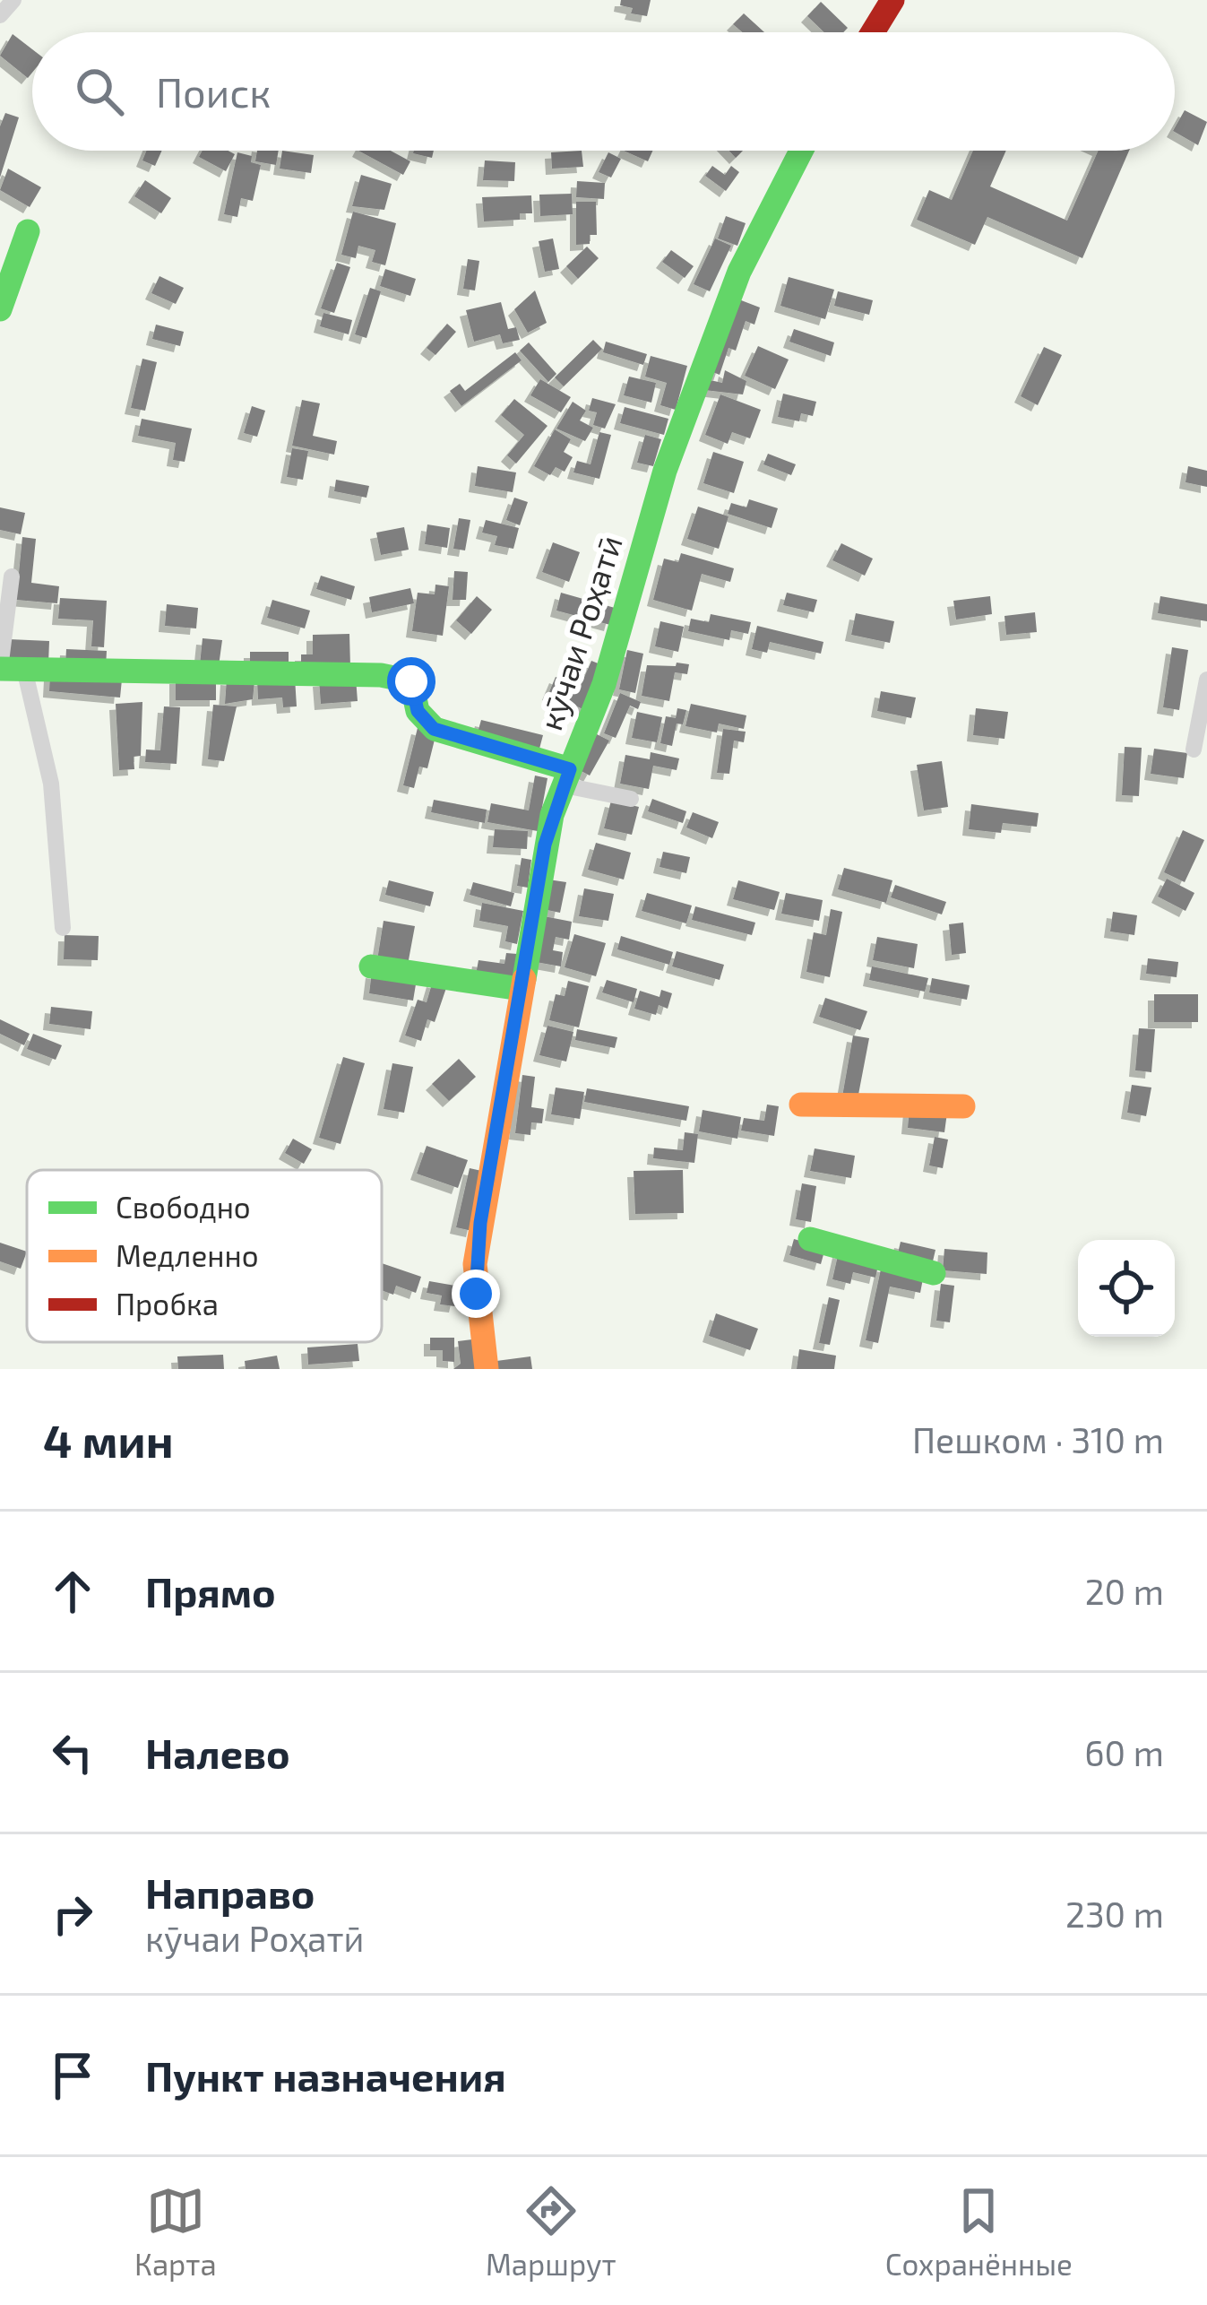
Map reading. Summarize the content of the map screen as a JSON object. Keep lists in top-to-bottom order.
{
  "streets": {
    "street": ["кӯчаи Роҳатӣ"]
  },
  "legend": ["Свободно", "Медленно", "Пробка"],
  "page": {
    "search": "Поиск",
    "heading": ["4 мин", "Пешком · 310 m"],
    "list": [
      ["Прямо", "20 m"],
      ["Налево", "60 m"],
      ["Направо", "кӯчаи Роҳатӣ", "230 m"],
      "Пункт назначения"
    ],
    "nav": ["Карта", "Маршрут", "Сохранённые"]
  }
}
